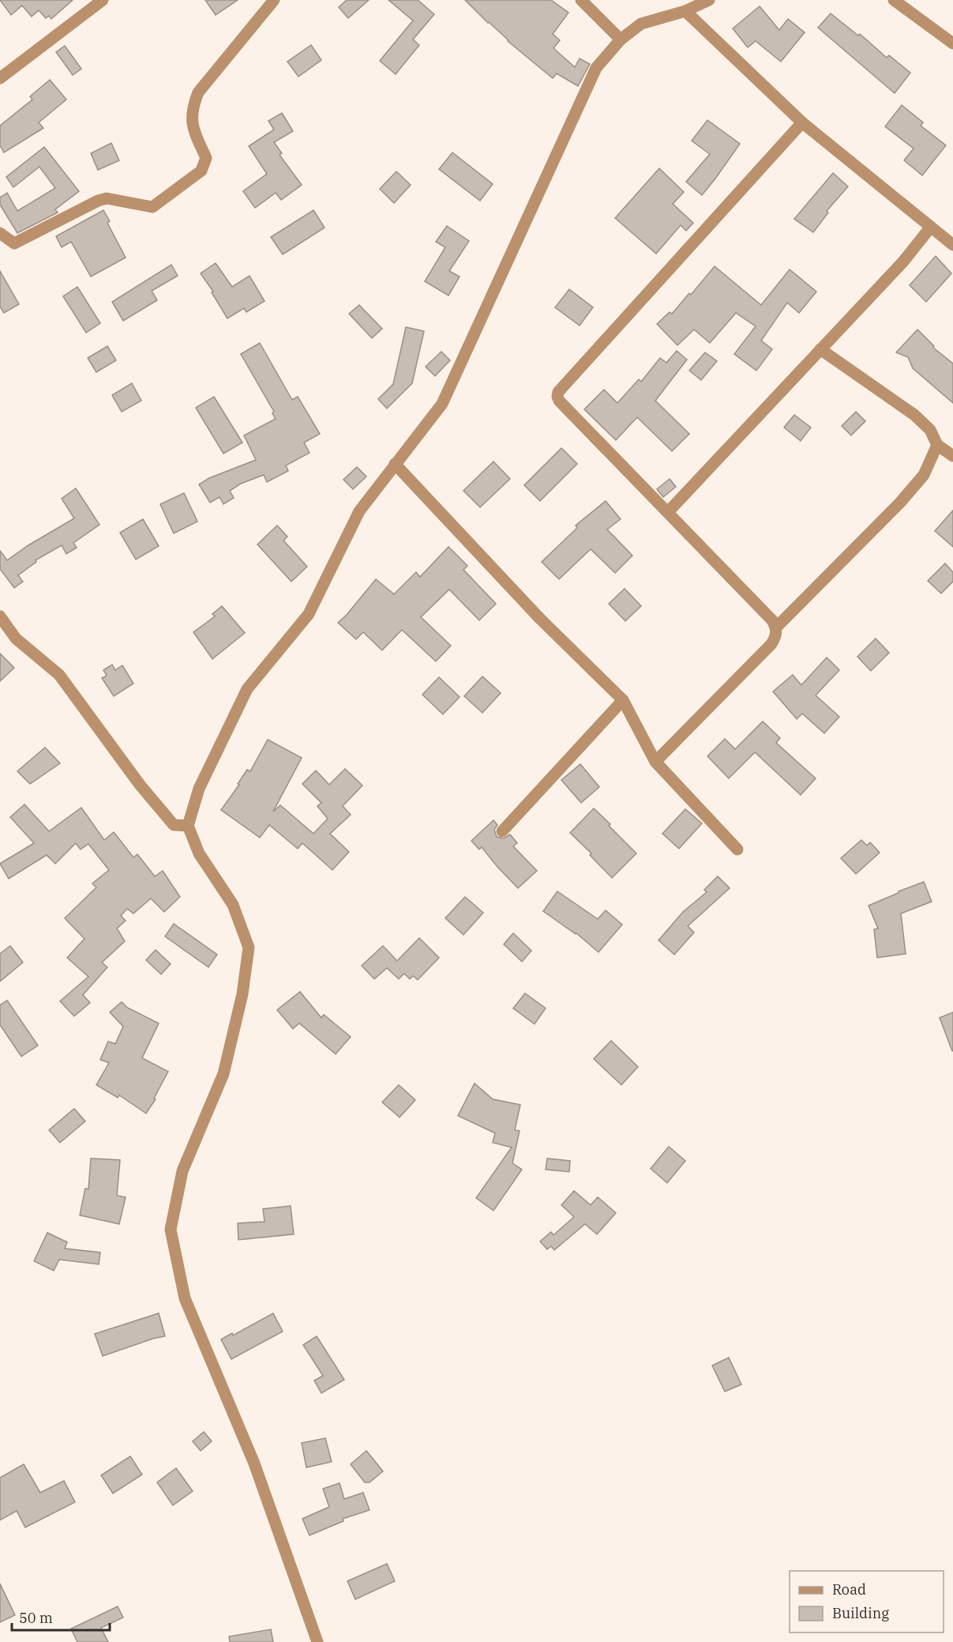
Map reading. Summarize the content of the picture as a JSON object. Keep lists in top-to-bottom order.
{
  "legend": ["Road", "Building"],
  "scale_bar": "50 m"
}
